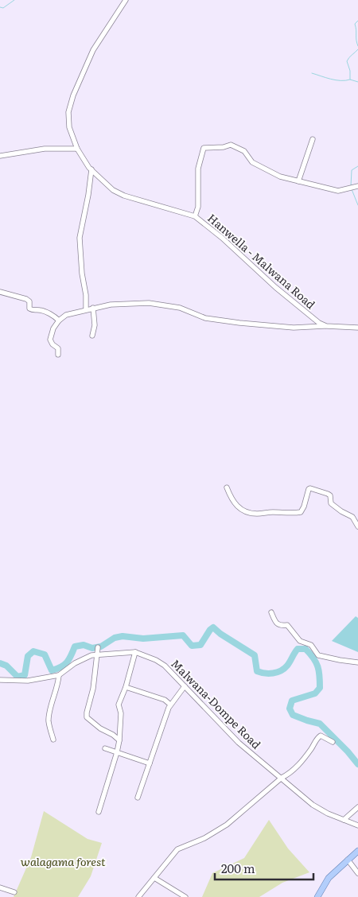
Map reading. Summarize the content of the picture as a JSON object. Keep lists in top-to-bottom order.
{
  "streets": {
    "street": ["Hanwella - Malwana Road", "Malwana-Dompe Road"]
  },
  "parks": ["walagama forest"],
  "scale_bar": "200 m"
}
